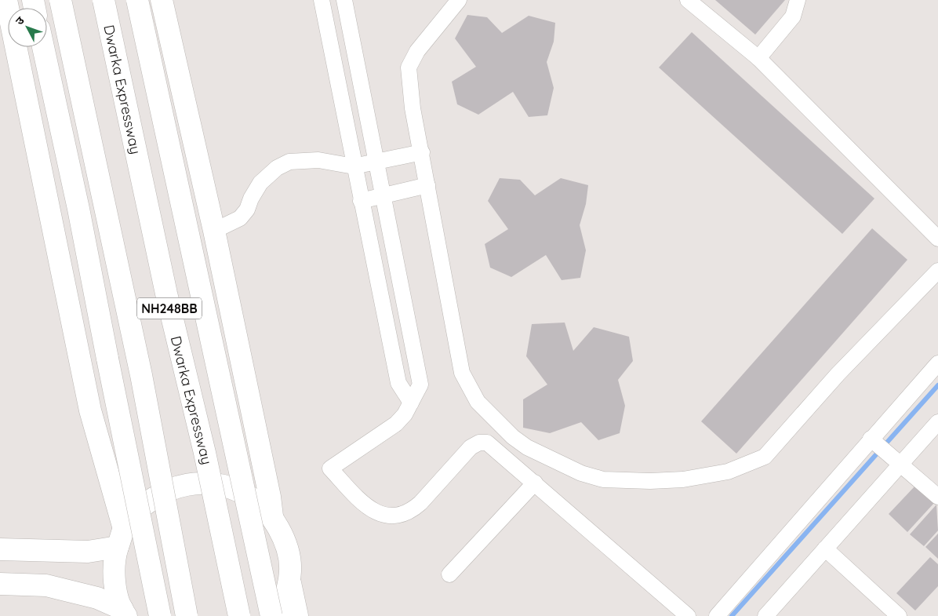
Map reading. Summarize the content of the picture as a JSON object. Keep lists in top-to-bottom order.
{
  "streets": {
    "main road": ["Dwarka Expressway", "NH248BB"]
  },
  "north": "top left"
}
